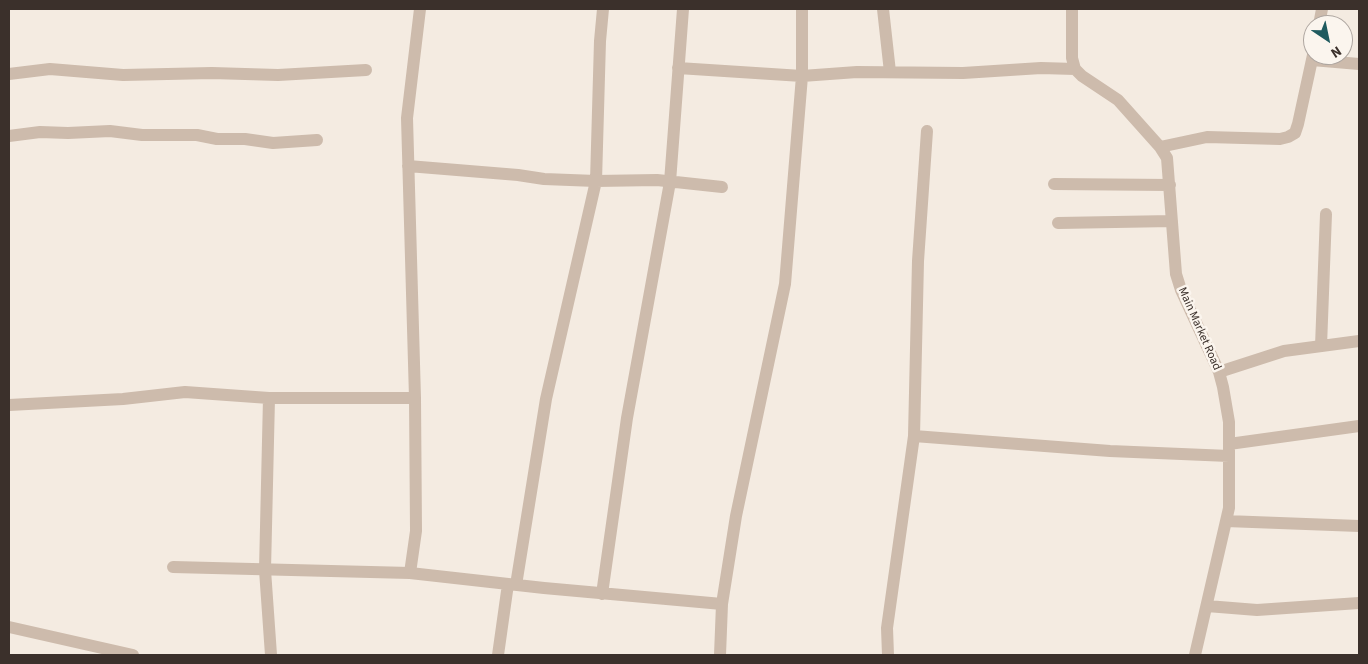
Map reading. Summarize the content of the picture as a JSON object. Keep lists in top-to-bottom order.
{
  "streets": {
    "street": ["Main Market Road"]
  },
  "north": "bottom right"
}
